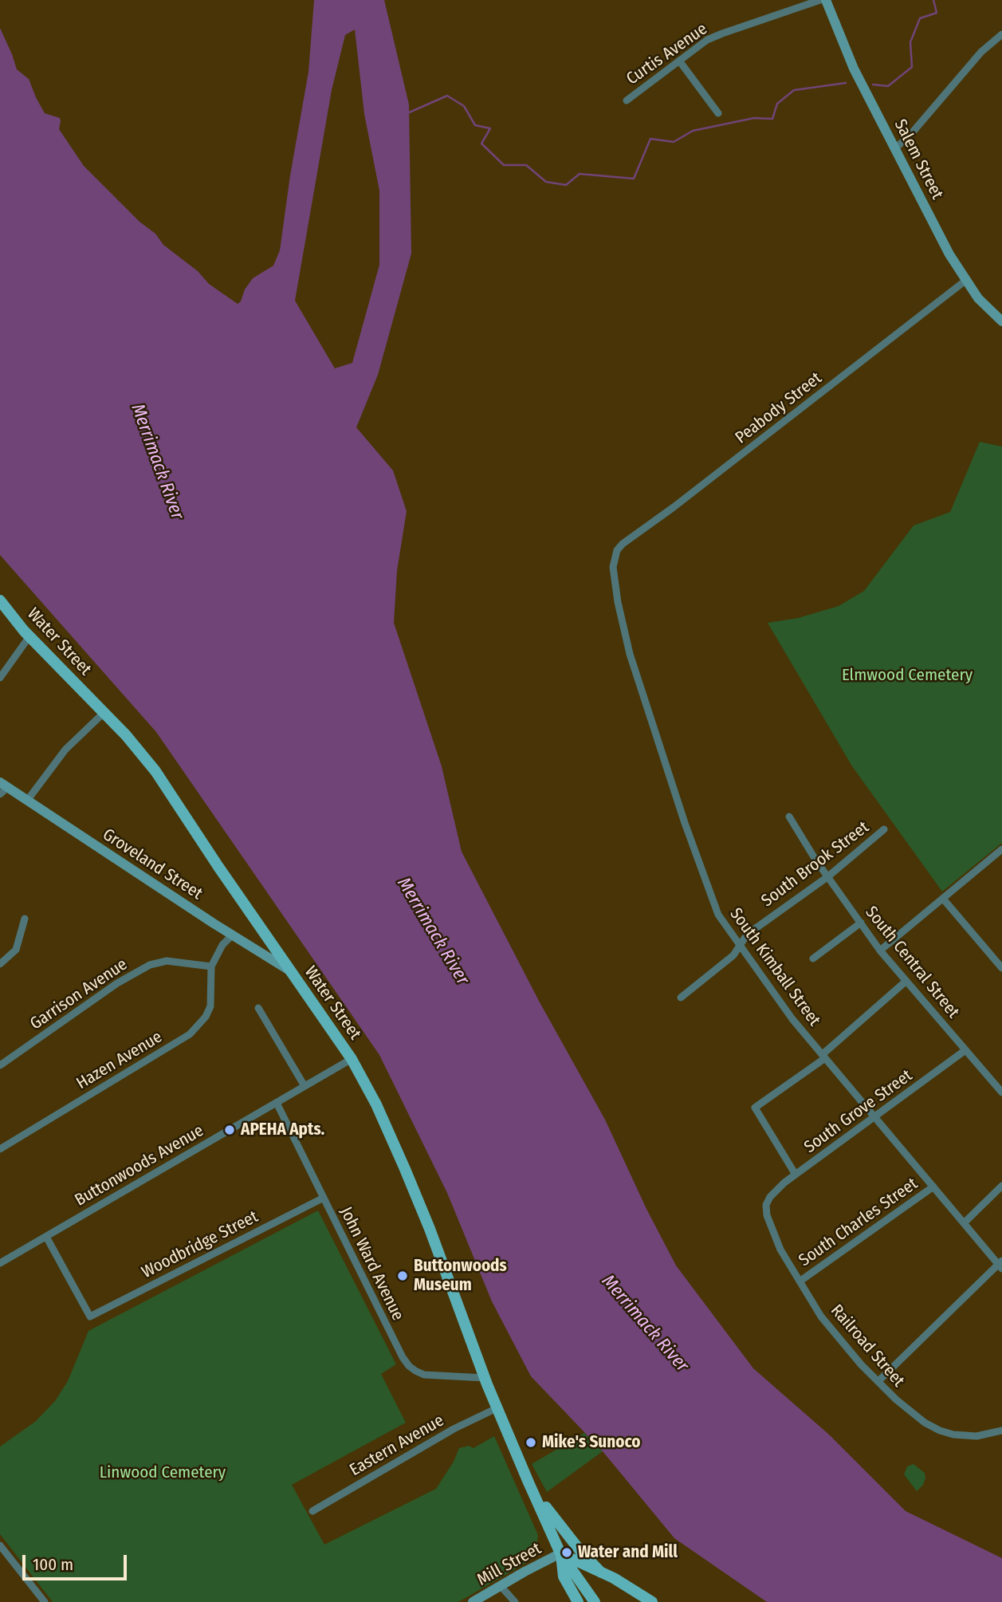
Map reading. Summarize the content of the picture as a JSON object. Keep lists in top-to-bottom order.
{
  "streets": {
    "main road": [
      "Salem Street",
      "Water Street",
      "Groveland Street",
      "Mill Street"
    ],
    "street": [
      "Curtis Avenue",
      "Peabody Street",
      "South Brook Street",
      "South Central Street",
      "South Kimball Street",
      "Garrison Avenue",
      "Hazen Avenue",
      "South Grove Street",
      "Buttonwoods Avenue",
      "South Charles Street",
      "Woodbridge Street",
      "John Ward Avenue",
      "Railroad Street",
      "Eastern Avenue"
    ]
  },
  "crossings": [
    ["Salem Street", "Peabody Street"],
    ["Peabody Street", "South Kimball Street"],
    ["Water Street", "Groveland Street"],
    ["Water Street", "Buttonwoods Avenue"],
    ["Water Street", "John Ward Avenue"],
    ["Water Street", "Eastern Avenue"],
    ["Water Street", "Mill Street"],
    ["South Brook Street", "South Central Street"],
    ["South Brook Street", "South Kimball Street"],
    ["South Central Street", "South Grove Street"],
    ["South Kimball Street", "South Grove Street"],
    ["South Kimball Street", "South Charles Street"],
    ["Garrison Avenue", "Hazen Avenue"],
    ["South Grove Street", "Railroad Street"],
    ["Buttonwoods Avenue", "Woodbridge Street"],
    ["Buttonwoods Avenue", "John Ward Avenue"],
    ["South Charles Street", "Railroad Street"],
    ["Woodbridge Street", "John Ward Avenue"]
  ],
  "water": ["Merrimack River"],
  "parks": ["Elmwood Cemetery", "Linwood Cemetery"],
  "places": [
    "APEHA Apts.",
    "Buttonwoods Museum",
    "Mike's Sunoco",
    "Water and Mill"
  ],
  "scale_bar": "100 m"
}
